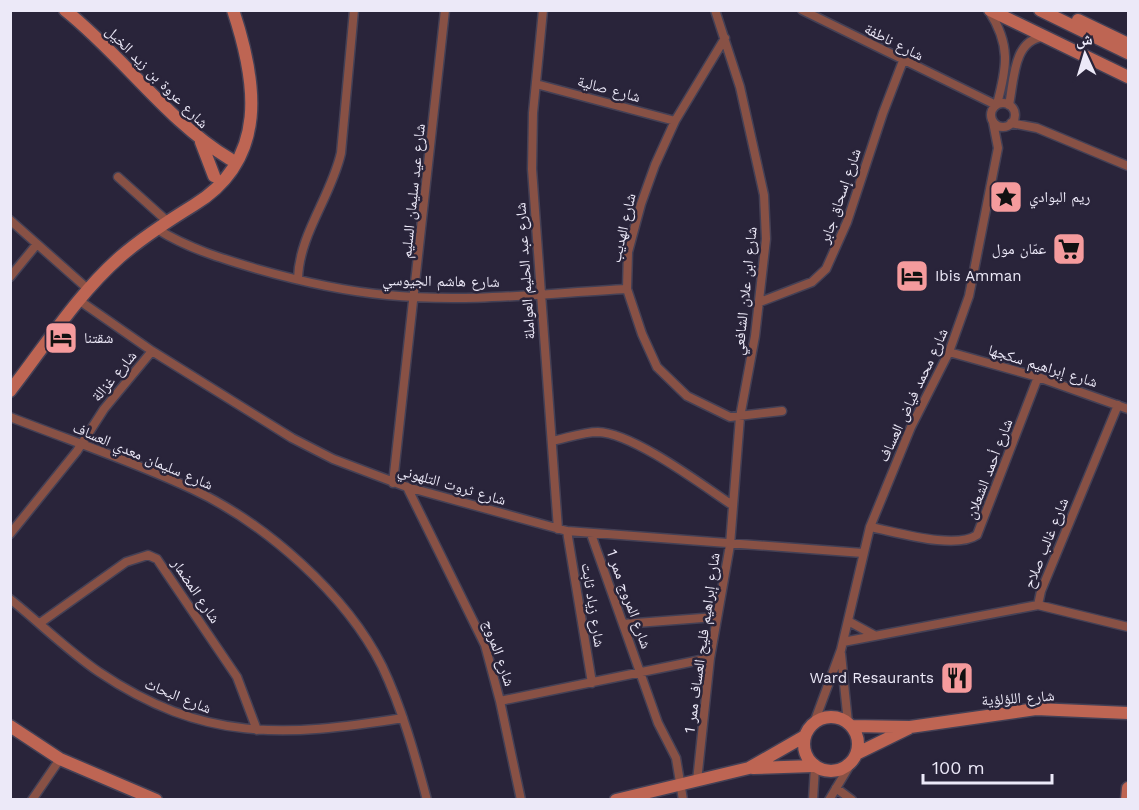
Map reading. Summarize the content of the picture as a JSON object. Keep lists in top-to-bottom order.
{
  "streets": {
    "street": [
      "شارع ناطفة",
      "شارع عروة بن زيد الخيل",
      "شارع صالية",
      "شارع عيد سليمان السليم",
      "شارع إسحاق جابر",
      "شارع الهديب",
      "شارع عبد الحليم العواملة",
      "شارع هاشم الجيوسي",
      "شارع ابن علان الشافعي",
      "شارع إبراهيم سكجها",
      "شارع غزالة",
      "شارع محمد فياض العساف",
      "شارع سليمان معدي العساف",
      "شارع أحمد الشعلان",
      "شارع ثروت التلهوني",
      "شارع غالب صلاح",
      "شارع المضمار",
      "شارع المروج ممر 1",
      "شارع زياد ثابت",
      "شارع إبراهيم فليح العساف ممر 1",
      "شارع المروج",
      "شارع البحاث",
      "شارع اللؤلؤية"
    ]
  },
  "crossings": [
    ["شارع ناطفة", "شارع إسحاق جابر"],
    ["شارع ناطفة", "شارع محمد فياض العساف"],
    ["شارع صالية", "شارع الهديب"],
    ["شارع صالية", "شارع عبد الحليم العواملة"],
    ["شارع عيد سليمان السليم", "شارع هاشم الجيوسي"],
    ["شارع عيد سليمان السليم", "شارع ثروت التلهوني"],
    ["شارع إسحاق جابر", "شارع ابن علان الشافعي"],
    ["شارع الهديب", "شارع هاشم الجيوسي"],
    ["شارع الهديب", "شارع ابن علان الشافعي"],
    ["شارع عبد الحليم العواملة", "شارع هاشم الجيوسي"],
    ["شارع عبد الحليم العواملة", "شارع ثروت التلهوني"],
    ["شارع عبد الحليم العواملة", "شارع زياد ثابت"],
    ["شارع ابن علان الشافعي", "شارع ثروت التلهوني"],
    ["شارع ابن علان الشافعي", "شارع إبراهيم فليح العساف ممر 1"],
    ["شارع إبراهيم سكجها", "شارع محمد فياض العساف"],
    ["شارع إبراهيم سكجها", "شارع أحمد الشعلان"],
    ["شارع إبراهيم سكجها", "شارع غالب صلاح"],
    ["شارع غزالة", "شارع سليمان معدي العساف"],
    ["شارع غزالة", "شارع ثروت التلهوني"],
    ["شارع محمد فياض العساف", "شارع أحمد الشعلان"],
    ["شارع محمد فياض العساف", "شارع ثروت التلهوني"],
    ["شارع محمد فياض العساف", "شارع اللؤلؤية"],
    ["شارع سليمان معدي العساف", "شارع البحاث"],
    ["شارع ثروت التلهوني", "شارع المروج ممر 1"],
    ["شارع ثروت التلهوني", "شارع زياد ثابت"],
    ["شارع ثروت التلهوني", "شارع إبراهيم فليح العساف ممر 1"],
    ["شارع ثروت التلهوني", "شارع المروج"],
    ["شارع المضمار", "شارع البحاث"],
    ["شارع المروج ممر 1", "شارع المروج"],
    ["شارع زياد ثابت", "شارع المروج"],
    ["شارع إبراهيم فليح العساف ممر 1", "شارع المروج"]
  ],
  "places": {
    "place": ["ريم البوادي"],
    "supermarket": ["عمّان مول"],
    "hotel": ["Ibis Amman", "شقتنا"],
    "restaurant": ["Ward Resaurants"]
  },
  "scale_bar": "100 m",
  "north": "top"
}
